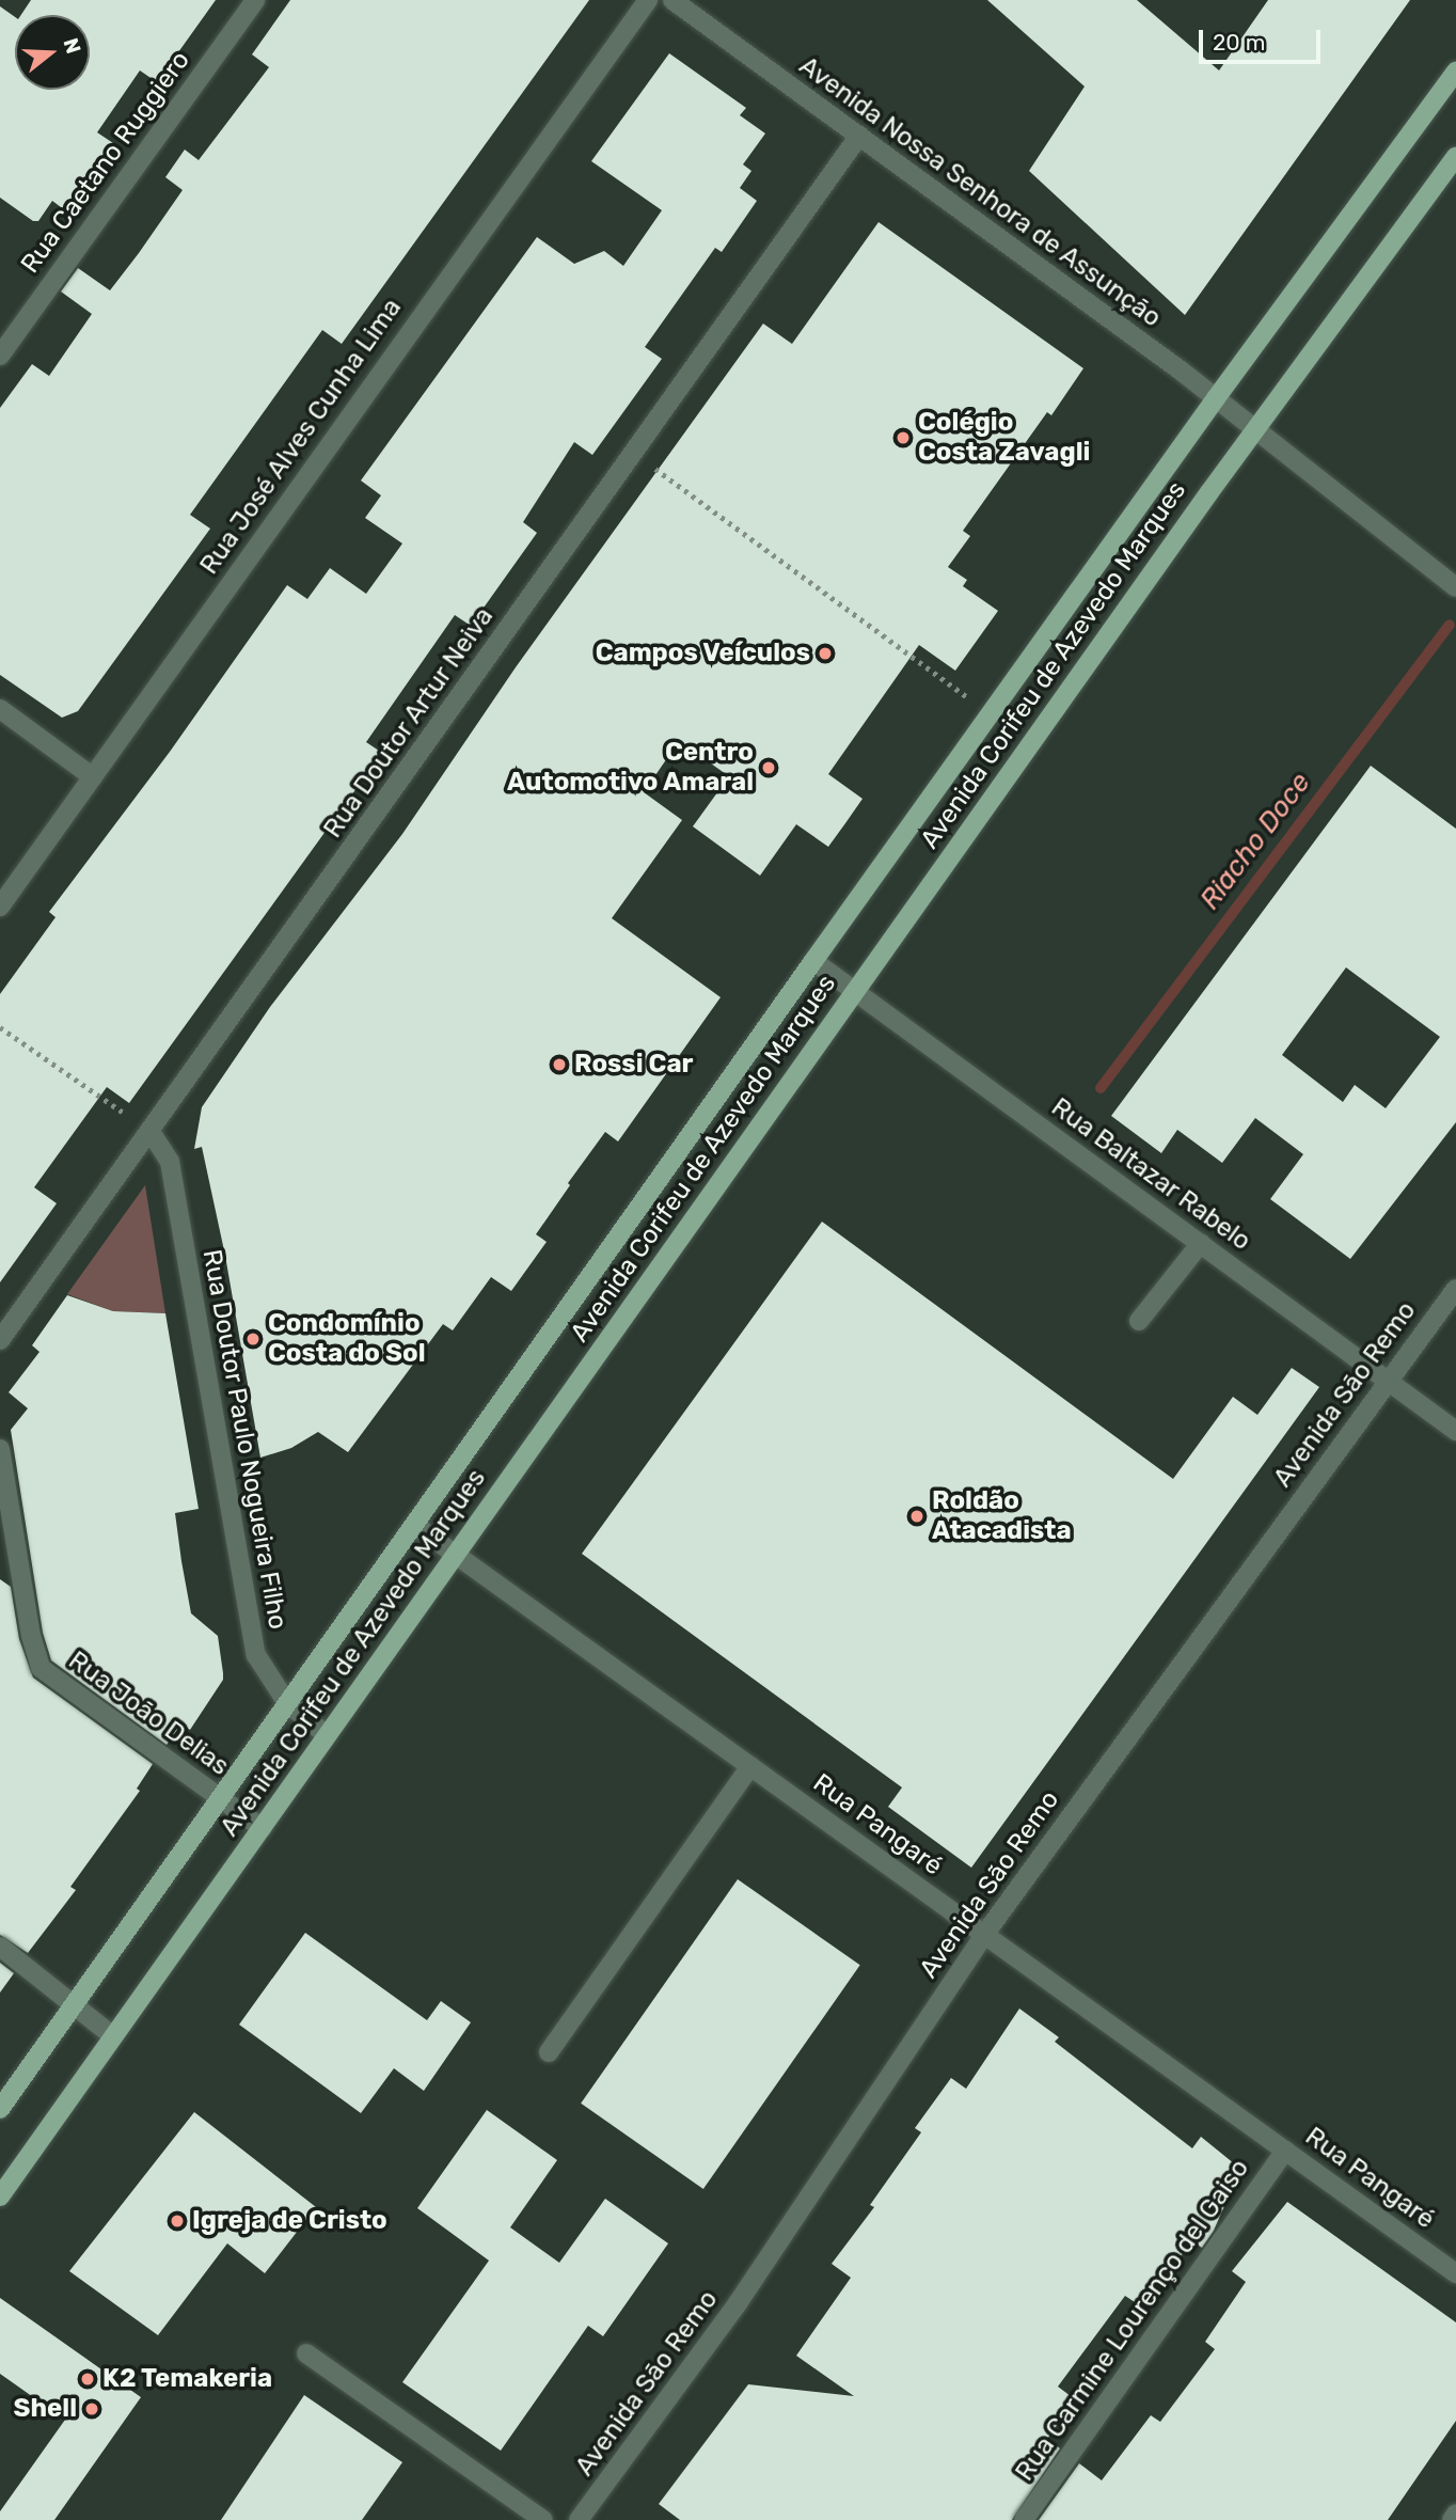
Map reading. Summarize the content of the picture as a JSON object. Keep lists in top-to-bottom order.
{
  "streets": {
    "main road": ["Avenida Corifeu de Azevedo Marques"],
    "street": [
      "Rua Caetano Ruggiero",
      "Avenida Nossa Senhora de Assunção",
      "Rua José Alves Cunha Lima",
      "Rua Doutor Artur Neiva",
      "Rua Baltazar Rabelo",
      "Avenida São Remo",
      "Rua Doutor Paulo Nogueira Filho",
      "Rua João Delias",
      "Rua Pangaré",
      "Rua Carmine Lourenço del Gaiso"
    ]
  },
  "crossings": [
    ["Avenida Nossa Senhora de Assunção", "Avenida Corifeu de Azevedo Marques"],
    ["Avenida Nossa Senhora de Assunção", "Rua Doutor Artur Neiva"],
    ["Avenida Corifeu de Azevedo Marques", "Rua Baltazar Rabelo"],
    ["Avenida Corifeu de Azevedo Marques", "Rua Doutor Paulo Nogueira Filho"],
    ["Avenida Corifeu de Azevedo Marques", "Rua João Delias"],
    ["Avenida Corifeu de Azevedo Marques", "Rua Pangaré"],
    ["Rua Doutor Artur Neiva", "Rua Doutor Paulo Nogueira Filho"],
    ["Rua Baltazar Rabelo", "Avenida São Remo"],
    ["Avenida São Remo", "Rua Pangaré"],
    ["Rua Pangaré", "Rua Carmine Lourenço del Gaiso"]
  ],
  "water": ["Riacho Doce"],
  "places": [
    "Colégio Costa Zavagli",
    "Campos Veículos",
    "Centro Automotivo Amaral",
    "Rossi Car",
    "Condomínio Costa do Sol",
    "Roldão Atacadista",
    "Igreja de Cristo",
    "K2 Temakeria",
    "Shell"
  ],
  "scale_bar": "20 m",
  "north": "right"
}
